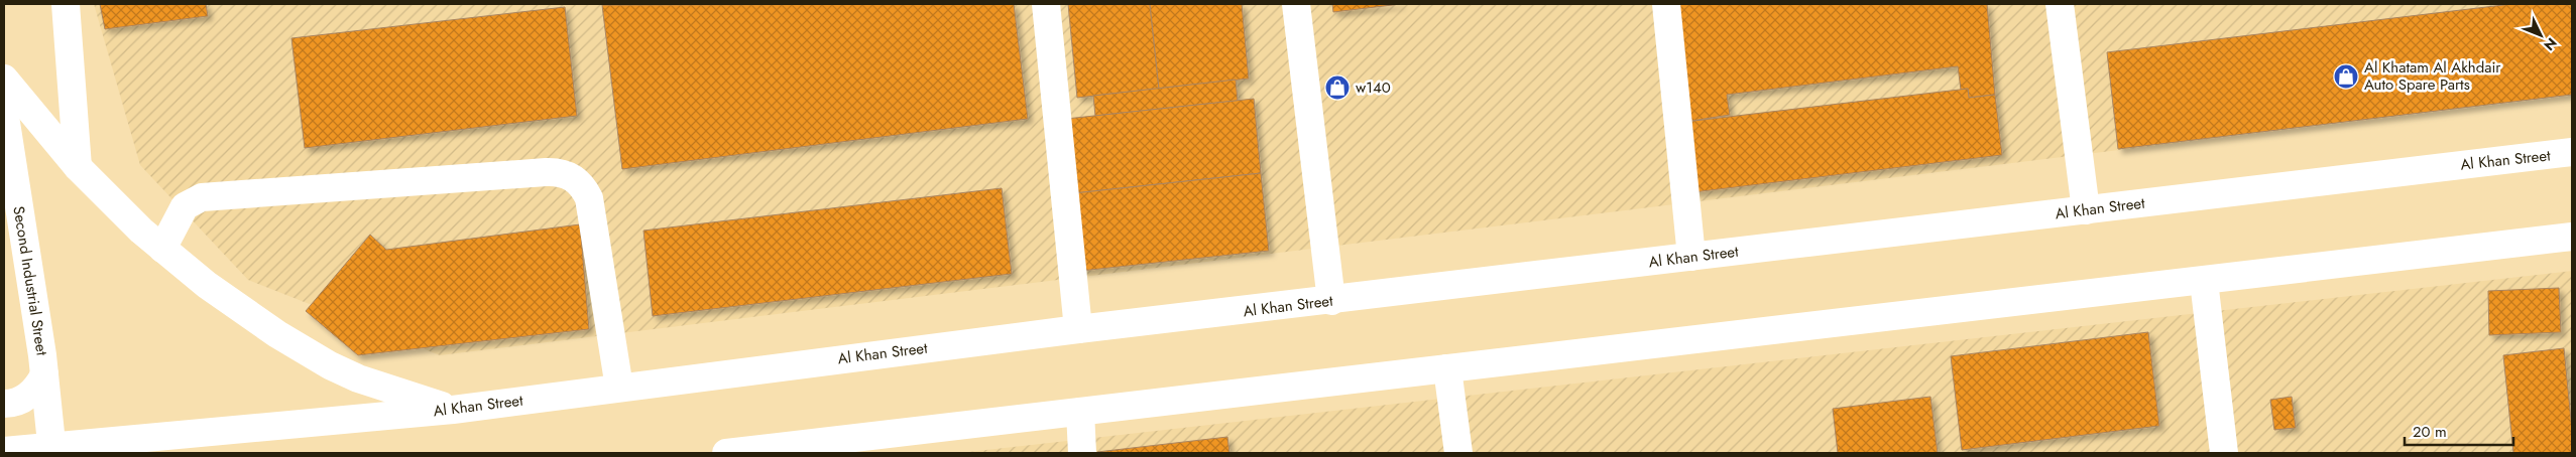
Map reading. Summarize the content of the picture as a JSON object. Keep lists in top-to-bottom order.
{
  "streets": {
    "main road": ["Al Khan Street", "Second Industrial Street"]
  },
  "crossings": [
    ["Al Khan Street", "Second Industrial Street"]
  ],
  "places": {
    "shop": ["Al Khatam Al Akhdair Auto Spare Parts", "w140"]
  },
  "scale_bar": "20 m",
  "north": "bottom right"
}
